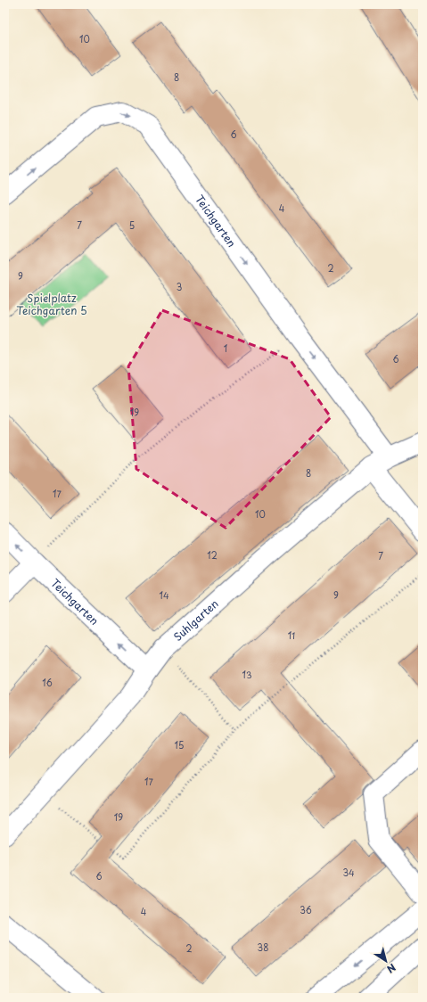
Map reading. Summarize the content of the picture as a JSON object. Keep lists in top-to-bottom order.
{
  "streets": {
    "street": ["Teichgarten", "Suhlgarten"]
  },
  "crossings": [
    ["Teichgarten", "Suhlgarten"]
  ],
  "parks": ["Spielplatz Teichgarten 5"],
  "house_numbers": [
    "10",
    "8",
    "6",
    "4",
    "7",
    "5",
    "2",
    "9",
    "3",
    "1",
    "6",
    "19",
    "8",
    "17",
    "10",
    "12",
    "7",
    "14",
    "9",
    "11",
    "13",
    "16",
    "15",
    "17",
    "19",
    "34",
    "6",
    "36",
    "4",
    "38",
    "2"
  ],
  "north": "bottom right"
}
